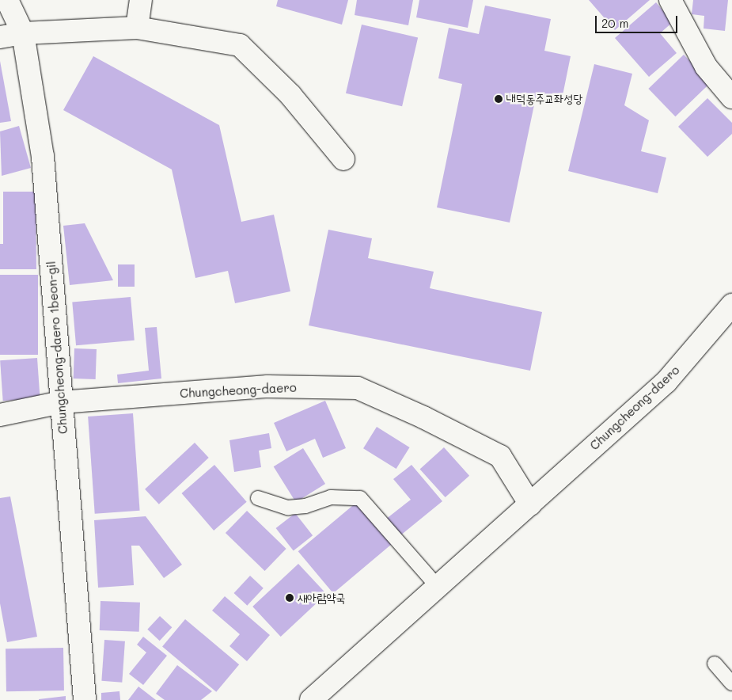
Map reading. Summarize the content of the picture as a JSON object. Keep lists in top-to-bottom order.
{
  "streets": {
    "street": ["Chungcheong-daero 1beon-gil", "Chungcheong-daero"]
  },
  "crossings": [
    ["Chungcheong-daero 1beon-gil", "Chungcheong-daero"]
  ],
  "places": ["내덕동주교좌성당", "새아람약국"],
  "scale_bar": "20 m"
}
